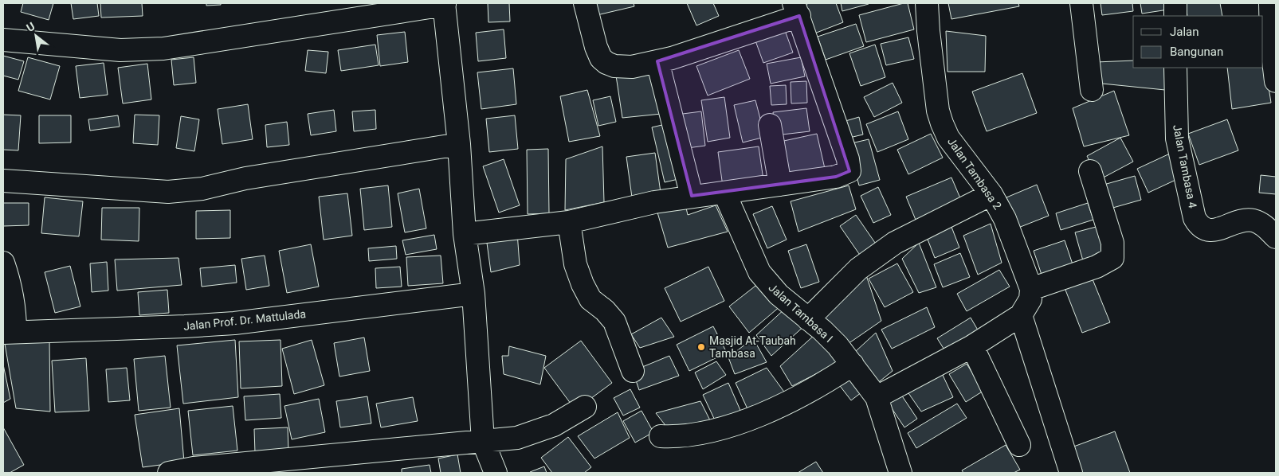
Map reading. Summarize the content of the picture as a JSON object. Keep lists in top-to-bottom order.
{
  "streets": {
    "street": [
      "Jalan Tambasa 4",
      "Jalan Tambasa 2",
      "Jalan Tambasa I",
      "Jalan Prof. Dr. Mattulada"
    ]
  },
  "places": ["Masjid At-Taubah Tambasa"],
  "legend": ["Jalan", "Bangunan"],
  "north": "top left"
}
